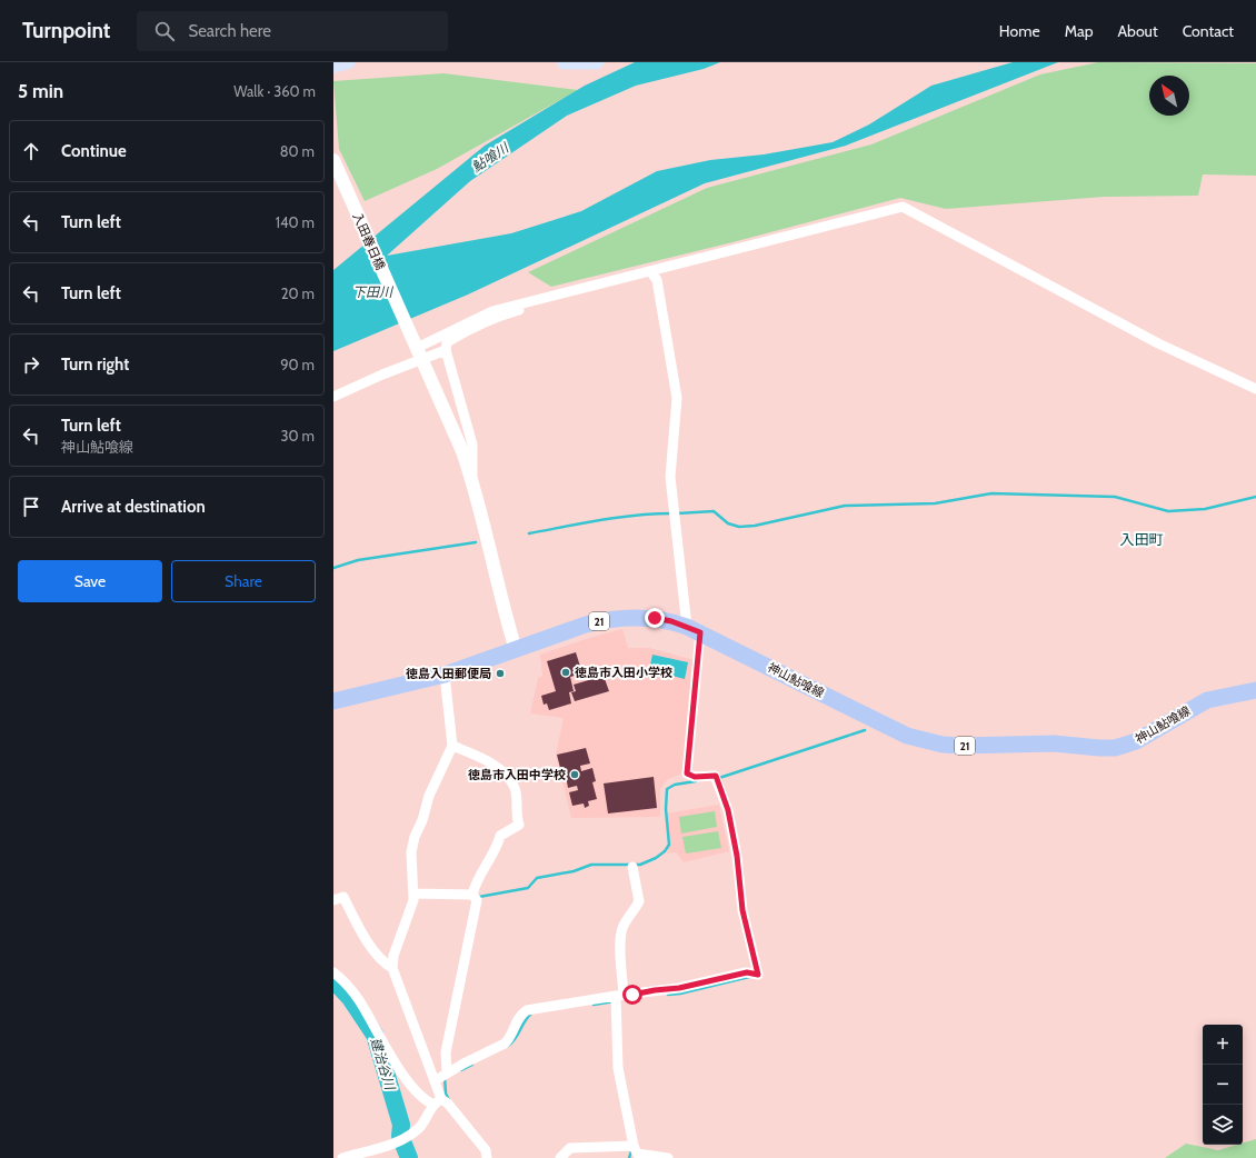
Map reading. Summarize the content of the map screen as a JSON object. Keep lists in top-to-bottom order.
{
  "streets": {
    "main road": ["21", "神山鮎喰線"],
    "street": ["入田春日橋"]
  },
  "crossings": [
    ["入田春日橋", "神山鮎喰線"]
  ],
  "districts": ["入田町"],
  "water": ["鮎喰川", "下田川", "建治谷川"],
  "places": ["徳島市入田小学校", "徳島入田郵便局", "徳島市入田中学校"],
  "north": "top left",
  "page": {
    "header": "Turnpoint",
    "search": "Search here",
    "nav": [
      "Home",
      "Map",
      "About",
      "Contact"
    ],
    "heading": ["5 min", "Walk · 360 m"],
    "list": [
      ["Continue", "80 m"],
      ["Turn left", "140 m"],
      ["Turn left", "20 m"],
      ["Turn right", "90 m"],
      ["Turn left", "神山鮎喰線", "30 m"],
      "Arrive at destination"
    ],
    "buttons": ["Save", "Share"],
    "map_buttons": ["+", "−"]
  }
}
